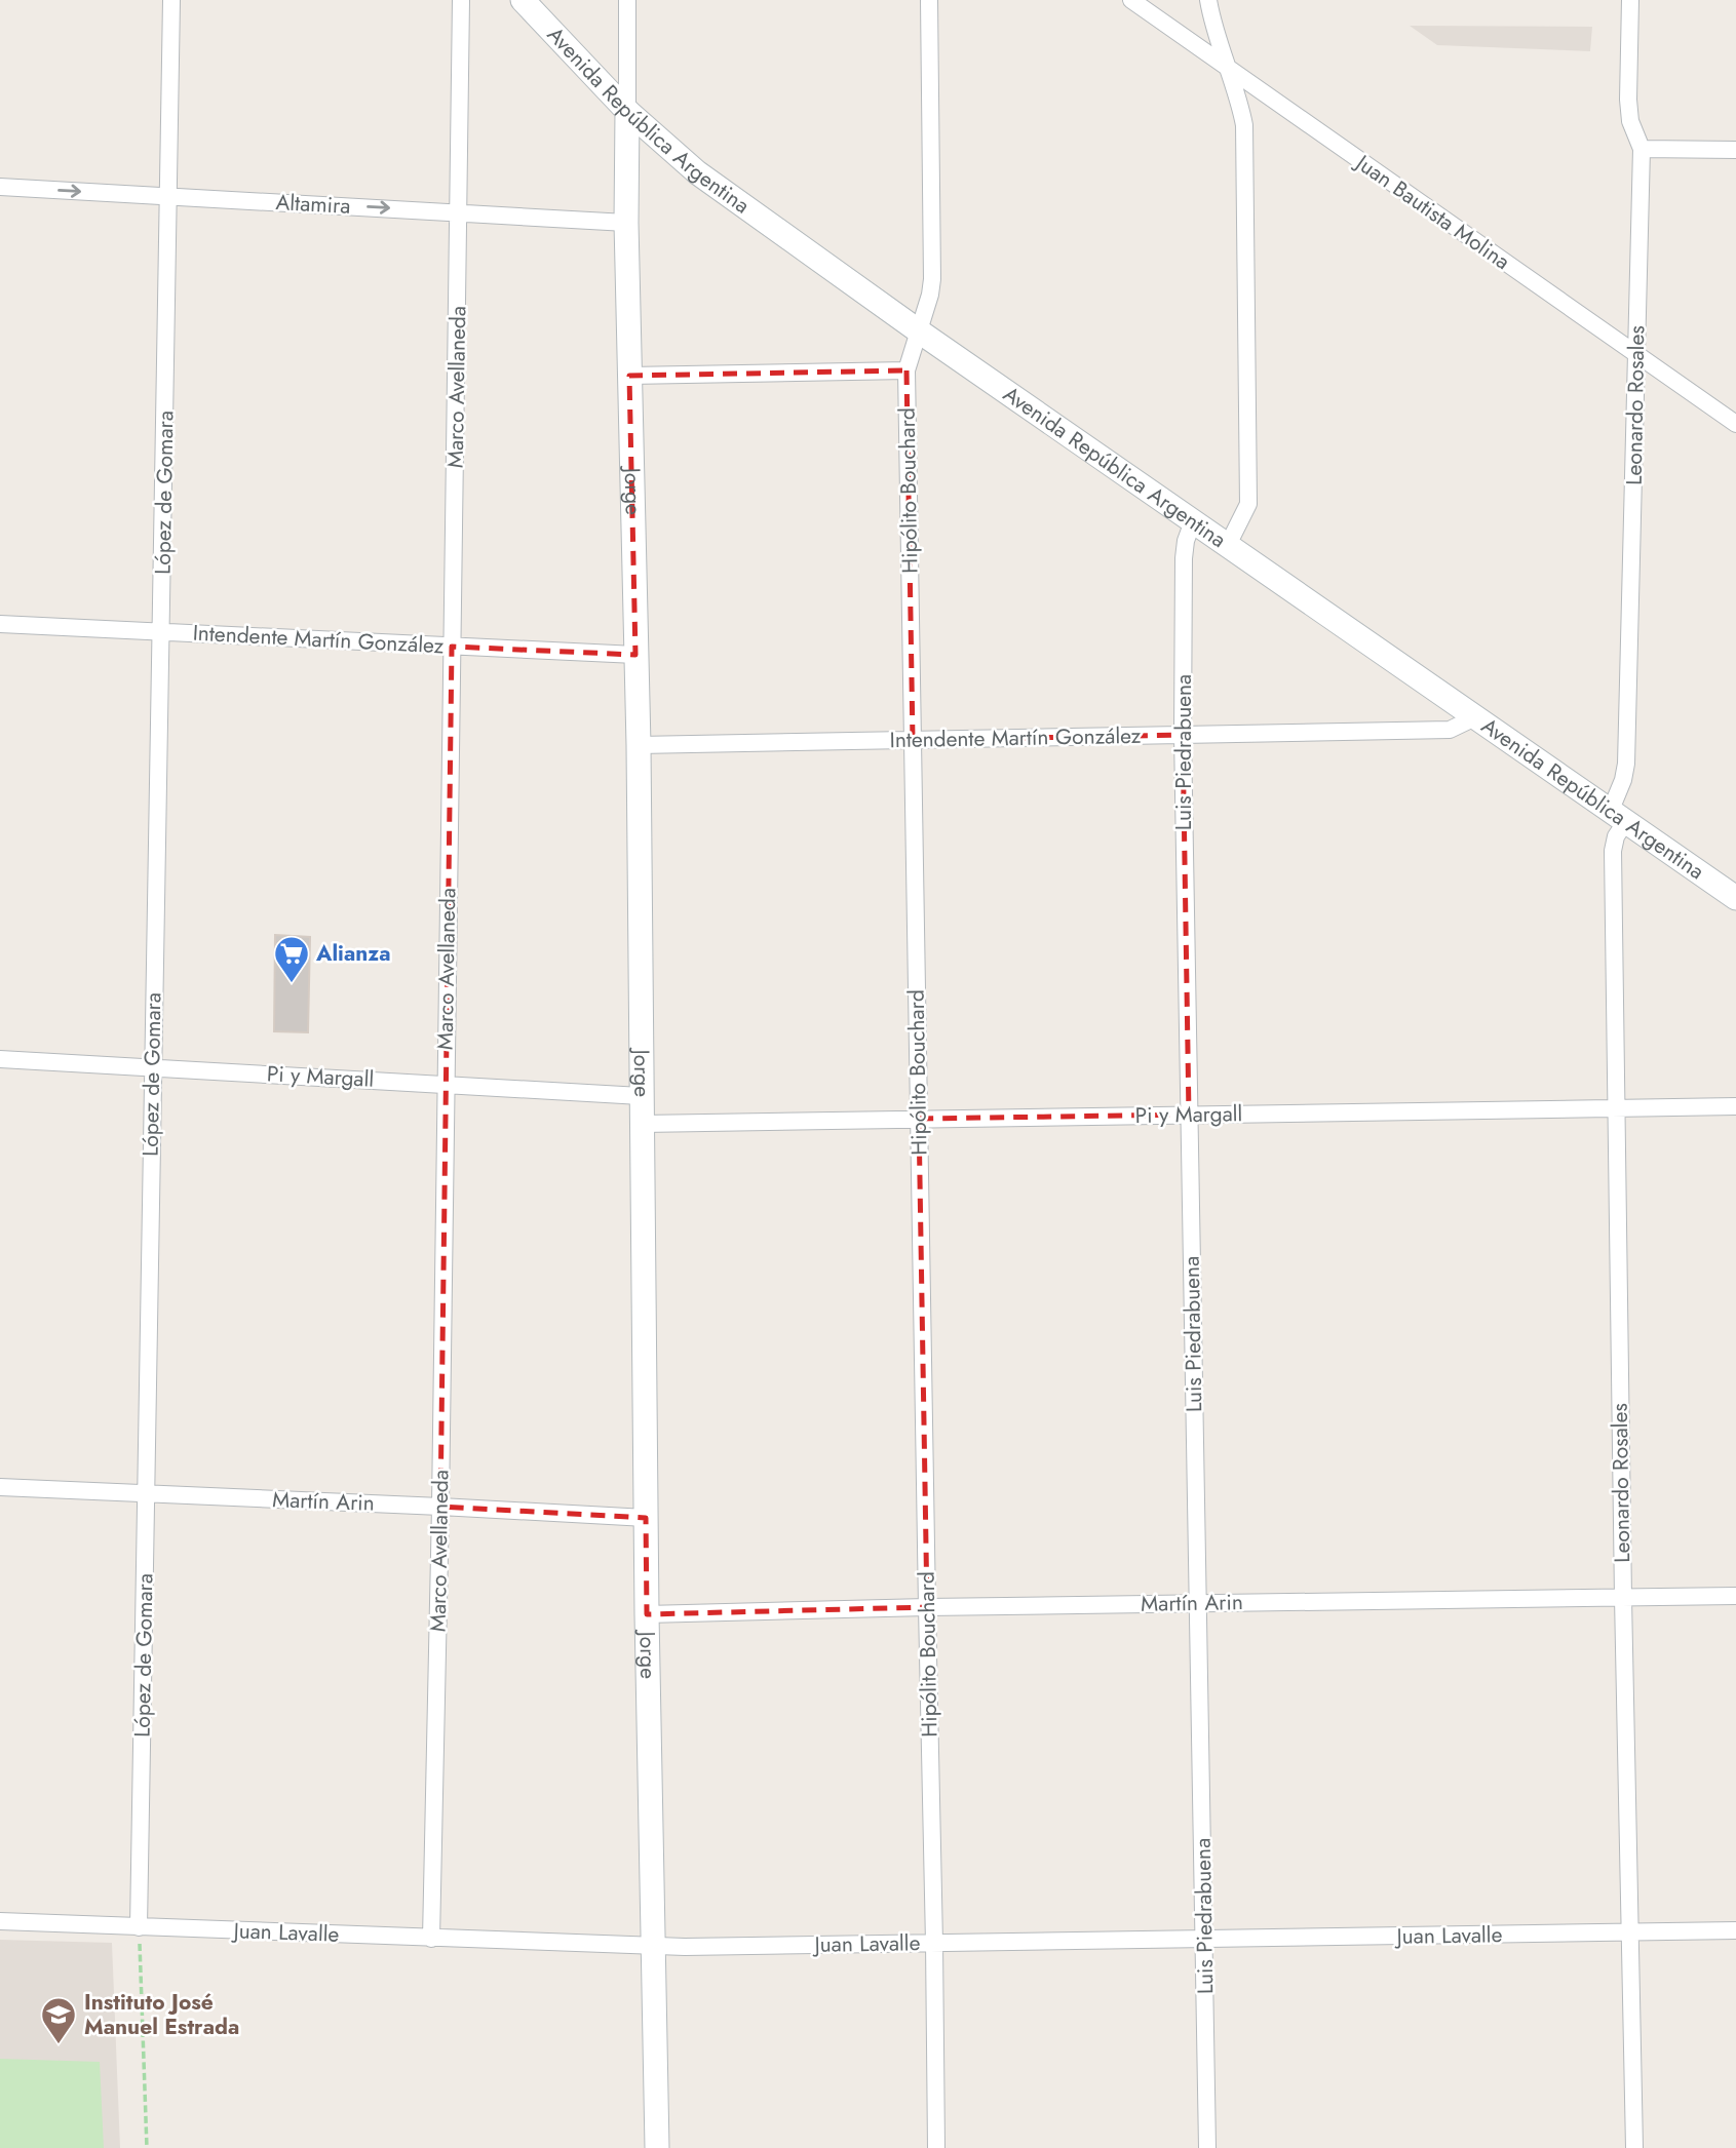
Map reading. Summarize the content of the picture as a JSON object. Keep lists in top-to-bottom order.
{
  "streets": {
    "street": [
      "Avenida República Argentina",
      "Altamira",
      "Juan Bautista Molina",
      "Marco Avellaneda",
      "Leonardo Rosales",
      "Hipólito Bouchard",
      "López de Gomara",
      "Jorge",
      "Intendente Martín González",
      "Luis Piedrabuena",
      "Pi y Margall",
      "Martín Arin",
      "Juan Lavalle"
    ]
  },
  "crossings": [
    ["Avenida República Argentina", "Leonardo Rosales"],
    ["Avenida República Argentina", "Hipólito Bouchard"],
    ["Avenida República Argentina", "Jorge"],
    ["Avenida República Argentina", "Intendente Martín González"],
    ["Avenida República Argentina", "Luis Piedrabuena"],
    ["Altamira", "Marco Avellaneda"],
    ["Altamira", "López de Gomara"],
    ["Altamira", "Jorge"],
    ["Juan Bautista Molina", "Leonardo Rosales"],
    ["Marco Avellaneda", "Intendente Martín González"],
    ["Marco Avellaneda", "Pi y Margall"],
    ["Marco Avellaneda", "Martín Arin"],
    ["Marco Avellaneda", "Juan Lavalle"],
    ["Leonardo Rosales", "Pi y Margall"],
    ["Leonardo Rosales", "Martín Arin"],
    ["Leonardo Rosales", "Juan Lavalle"],
    ["Hipólito Bouchard", "Intendente Martín González"],
    ["Hipólito Bouchard", "Pi y Margall"],
    ["Hipólito Bouchard", "Martín Arin"],
    ["Hipólito Bouchard", "Juan Lavalle"],
    ["López de Gomara", "Intendente Martín González"],
    ["López de Gomara", "Pi y Margall"],
    ["López de Gomara", "Martín Arin"],
    ["López de Gomara", "Juan Lavalle"],
    ["Jorge", "Intendente Martín González"],
    ["Jorge", "Pi y Margall"],
    ["Jorge", "Martín Arin"],
    ["Jorge", "Juan Lavalle"],
    ["Intendente Martín González", "Luis Piedrabuena"],
    ["Luis Piedrabuena", "Pi y Margall"],
    ["Luis Piedrabuena", "Martín Arin"],
    ["Luis Piedrabuena", "Juan Lavalle"]
  ],
  "one_way": ["Altamira"],
  "places": {
    "supermarket": ["Alianza"],
    "school or university": ["Instituto José Manuel Estrada"]
  }
}
